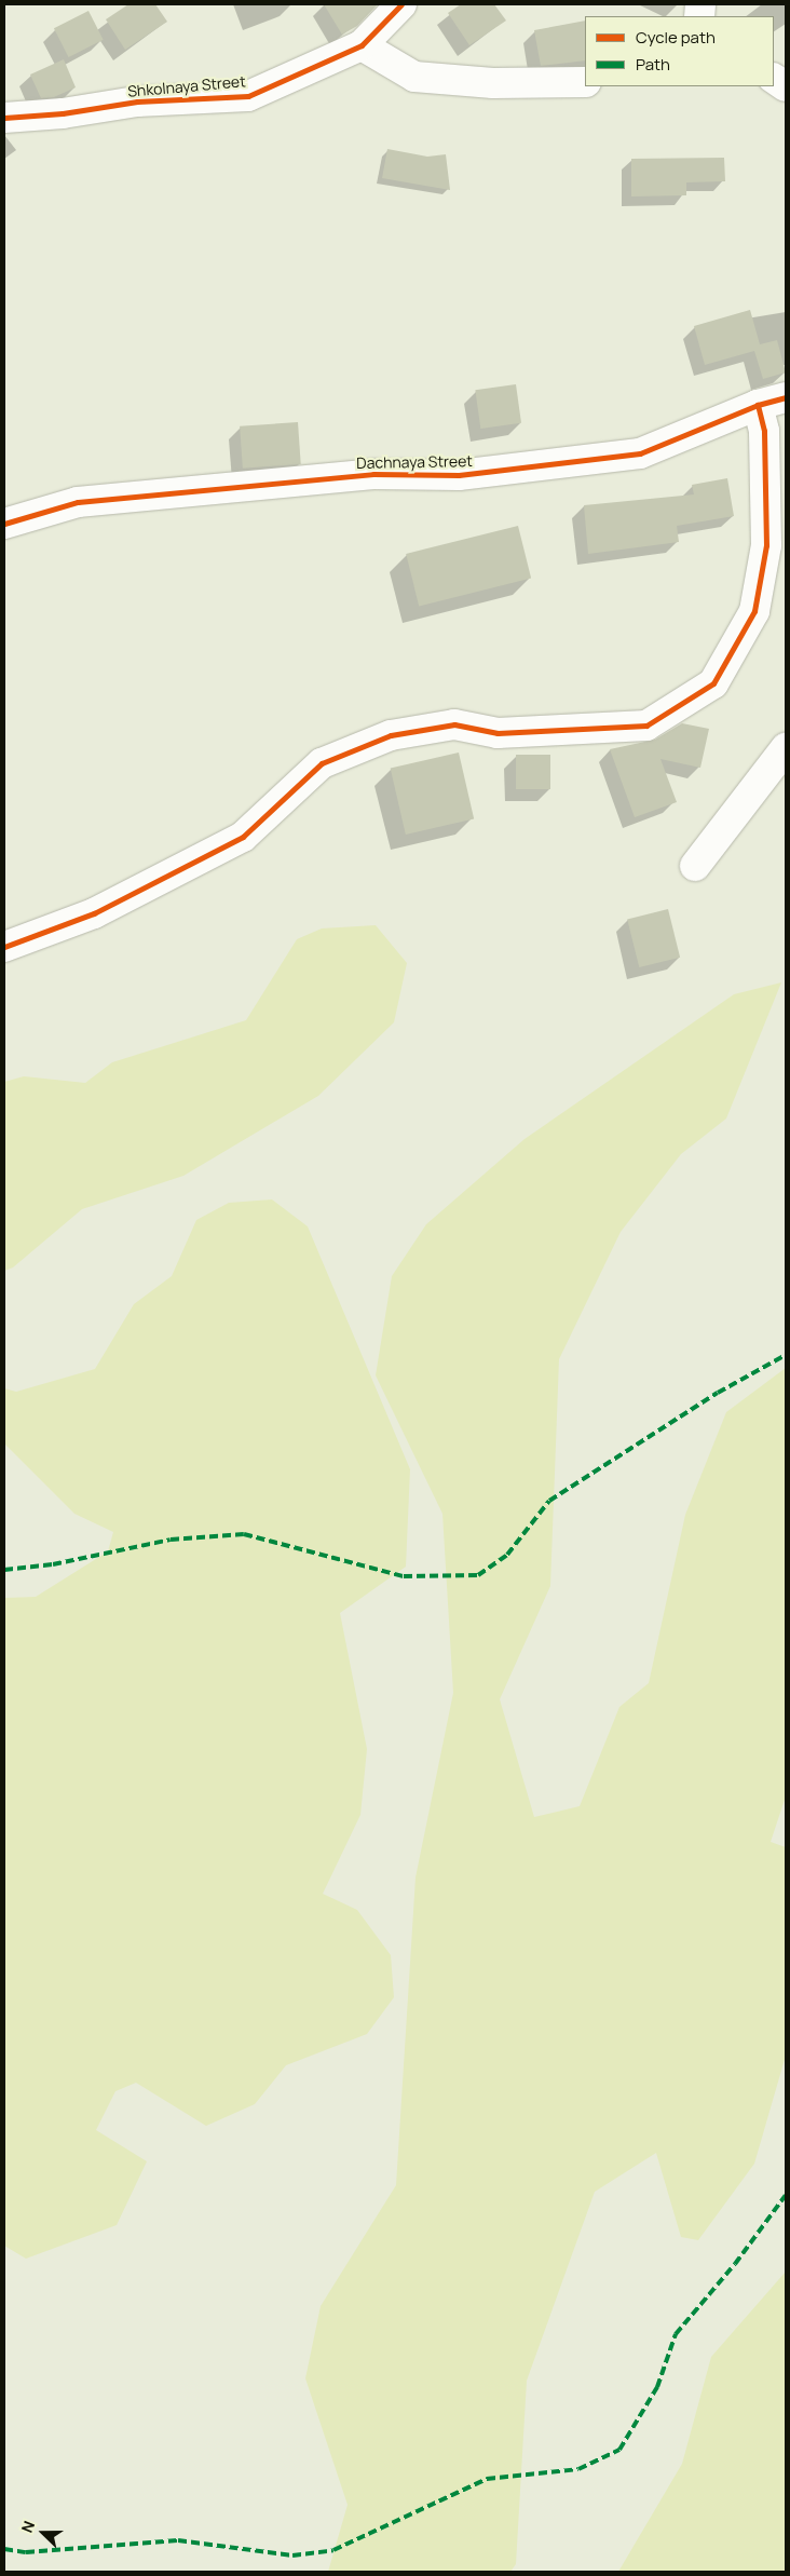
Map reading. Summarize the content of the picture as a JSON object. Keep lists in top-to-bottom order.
{
  "streets": {
    "street": ["Shkolnaya Street", "Dachnaya Street"]
  },
  "legend": ["Cycle path", "Path"],
  "north": "left"
}
